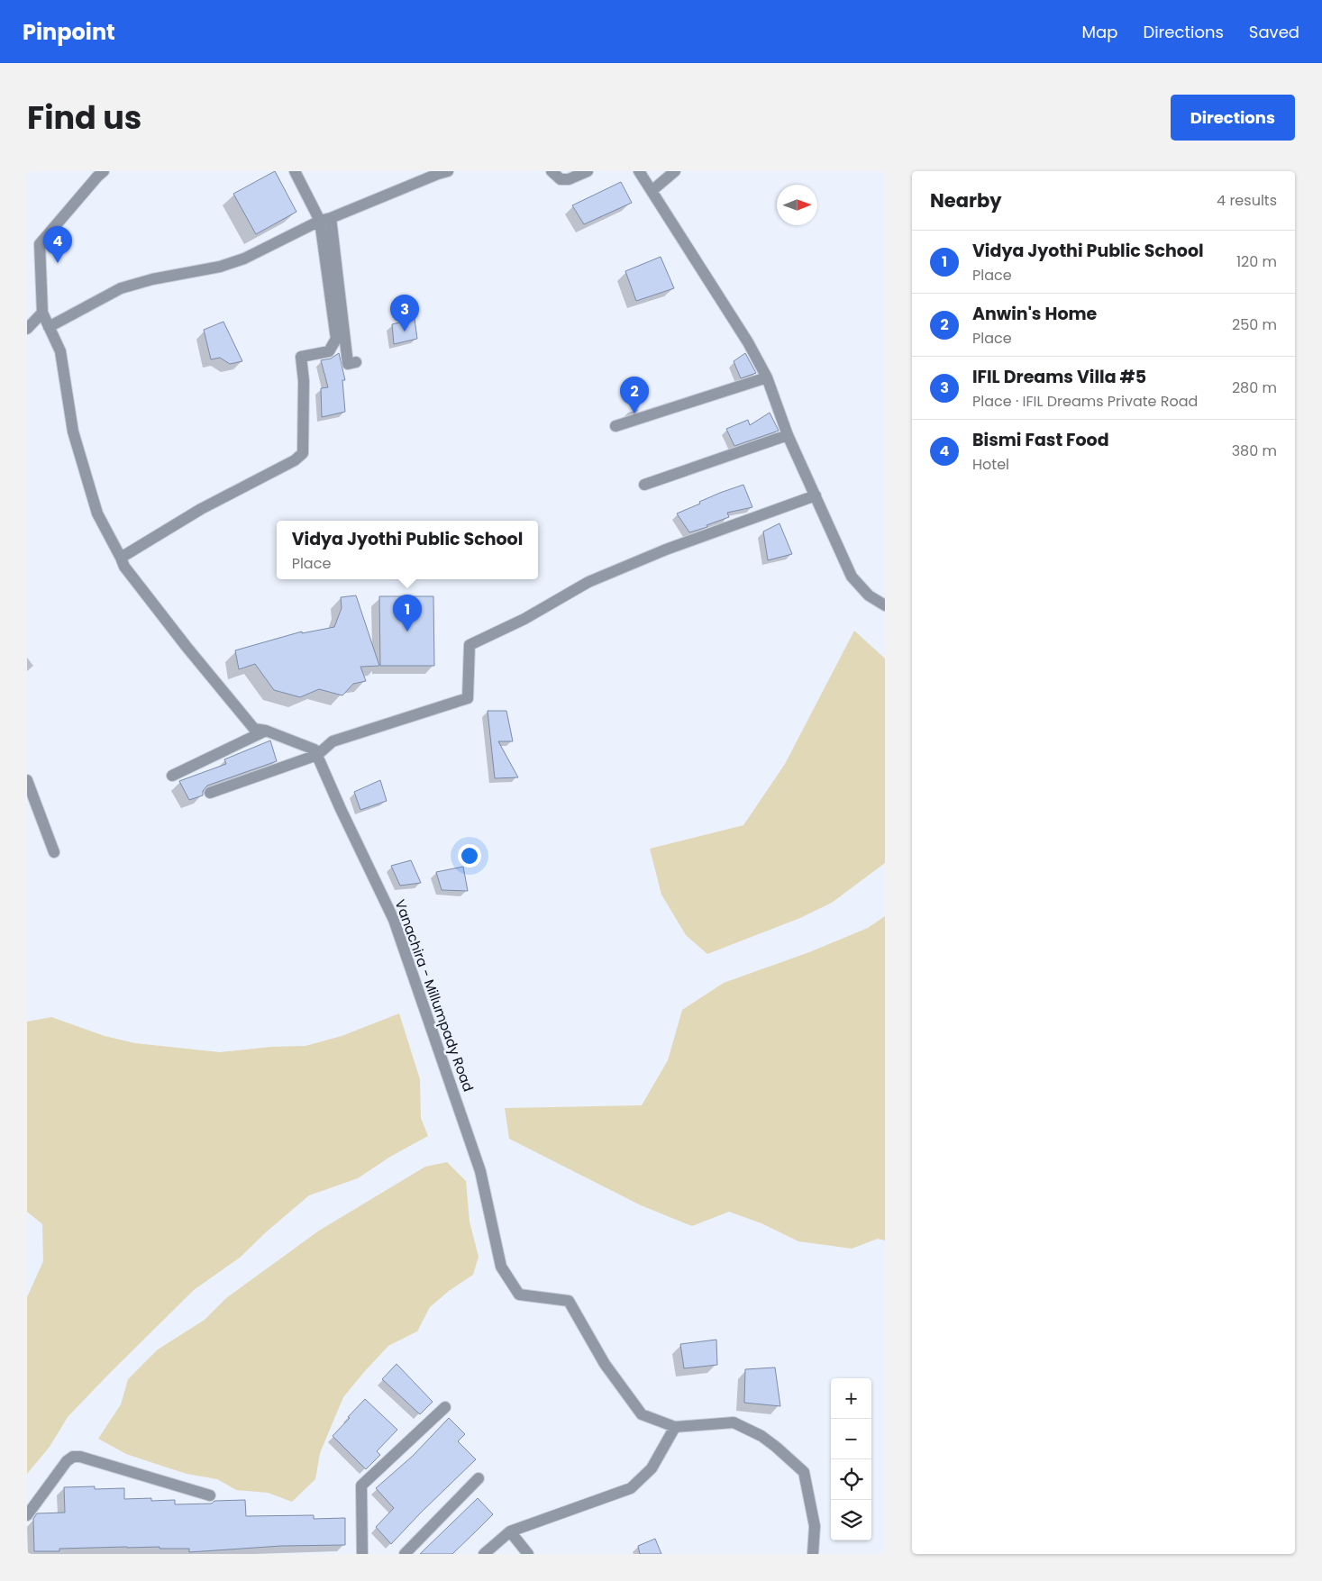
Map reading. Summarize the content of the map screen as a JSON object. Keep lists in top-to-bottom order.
{
  "streets": {
    "street": ["Vanachira - Millumpady Road"]
  },
  "north": "right",
  "page": {
    "header": "Pinpoint",
    "nav": ["Map", "Directions", "Saved"],
    "title": "Find us",
    "buttons": "Directions",
    "heading": ["Nearby", "4 results"],
    "pins": [
      "4",
      "3",
      "2",
      "1"
    ],
    "list": [
      {
        "mark": "1",
        "name": "Vidya Jyothi Public School",
        "note": "Place",
        "value": "120 m"
      },
      {
        "mark": "2",
        "name": "Anwin's Home",
        "note": "Place",
        "value": "250 m"
      },
      {
        "mark": "3",
        "name": "IFIL Dreams Villa #5",
        "note": "Place · IFIL Dreams Private Road",
        "value": "280 m"
      },
      {
        "mark": "4",
        "name": "Bismi Fast Food",
        "note": "Hotel",
        "value": "380 m"
      }
    ],
    "popup": ["Vidya Jyothi Public School", "Place"],
    "map_buttons": ["+", "−"]
  }
}
